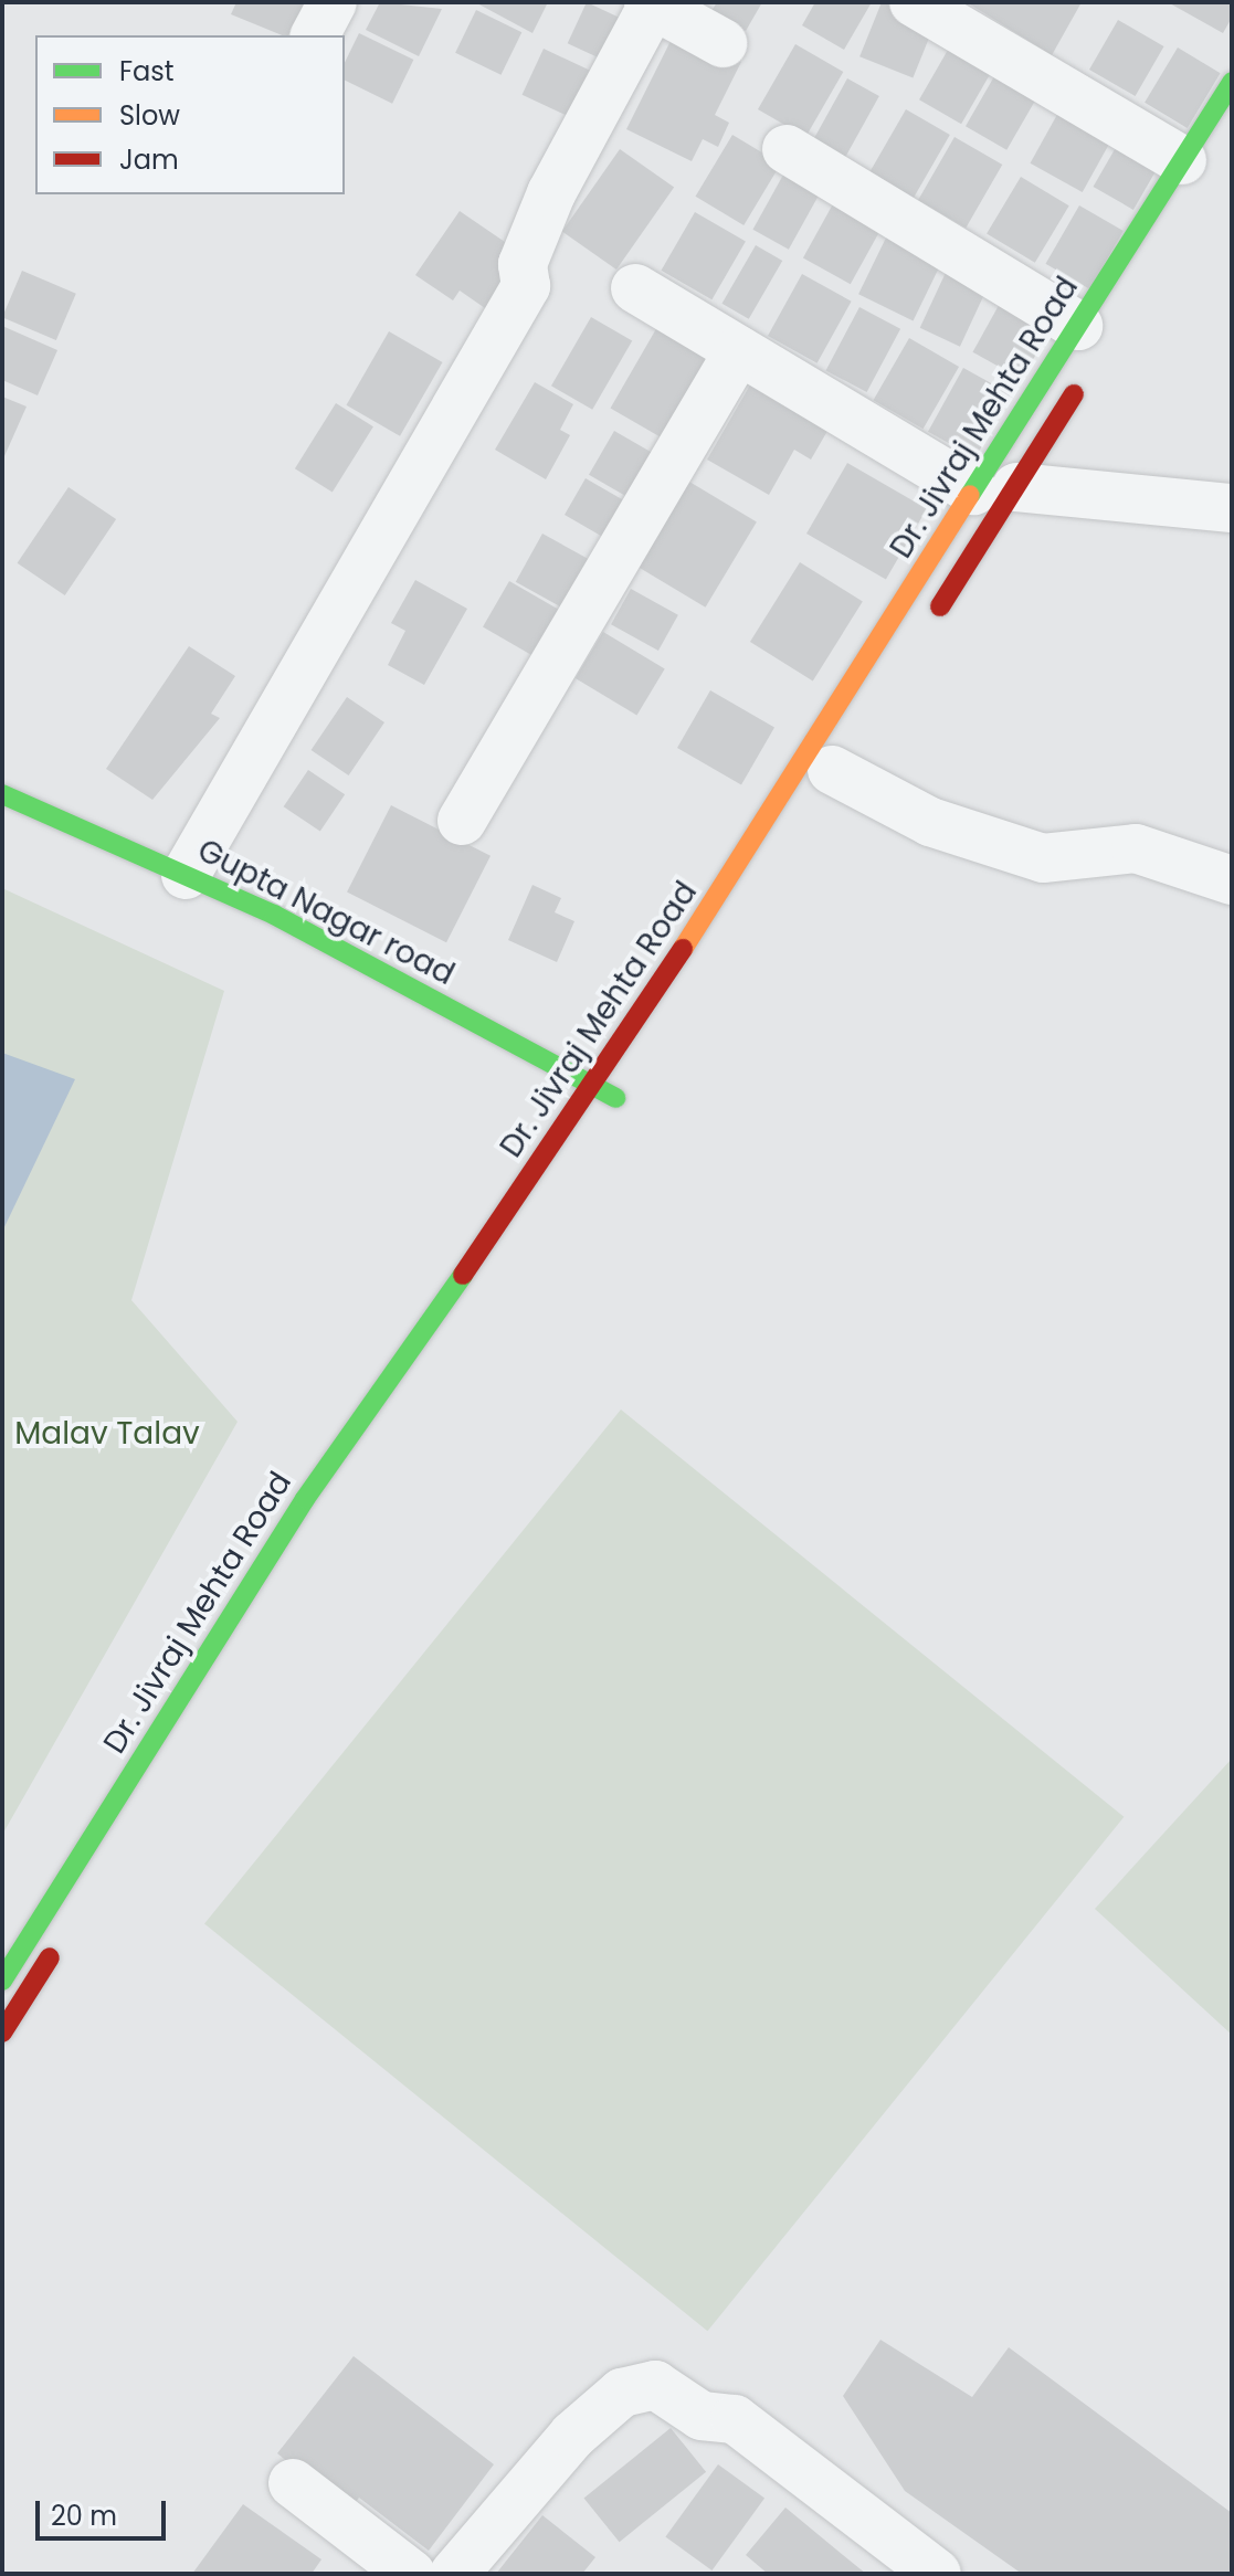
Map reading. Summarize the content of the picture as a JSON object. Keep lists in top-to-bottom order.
{
  "streets": {
    "main road": ["Dr. Jivraj Mehta Road", "Gupta Nagar road"]
  },
  "crossings": [
    ["Dr. Jivraj Mehta Road", "Gupta Nagar road"]
  ],
  "parks": ["Malav Talav"],
  "legend": ["Fast", "Slow", "Jam"],
  "scale_bar": "20 m"
}
